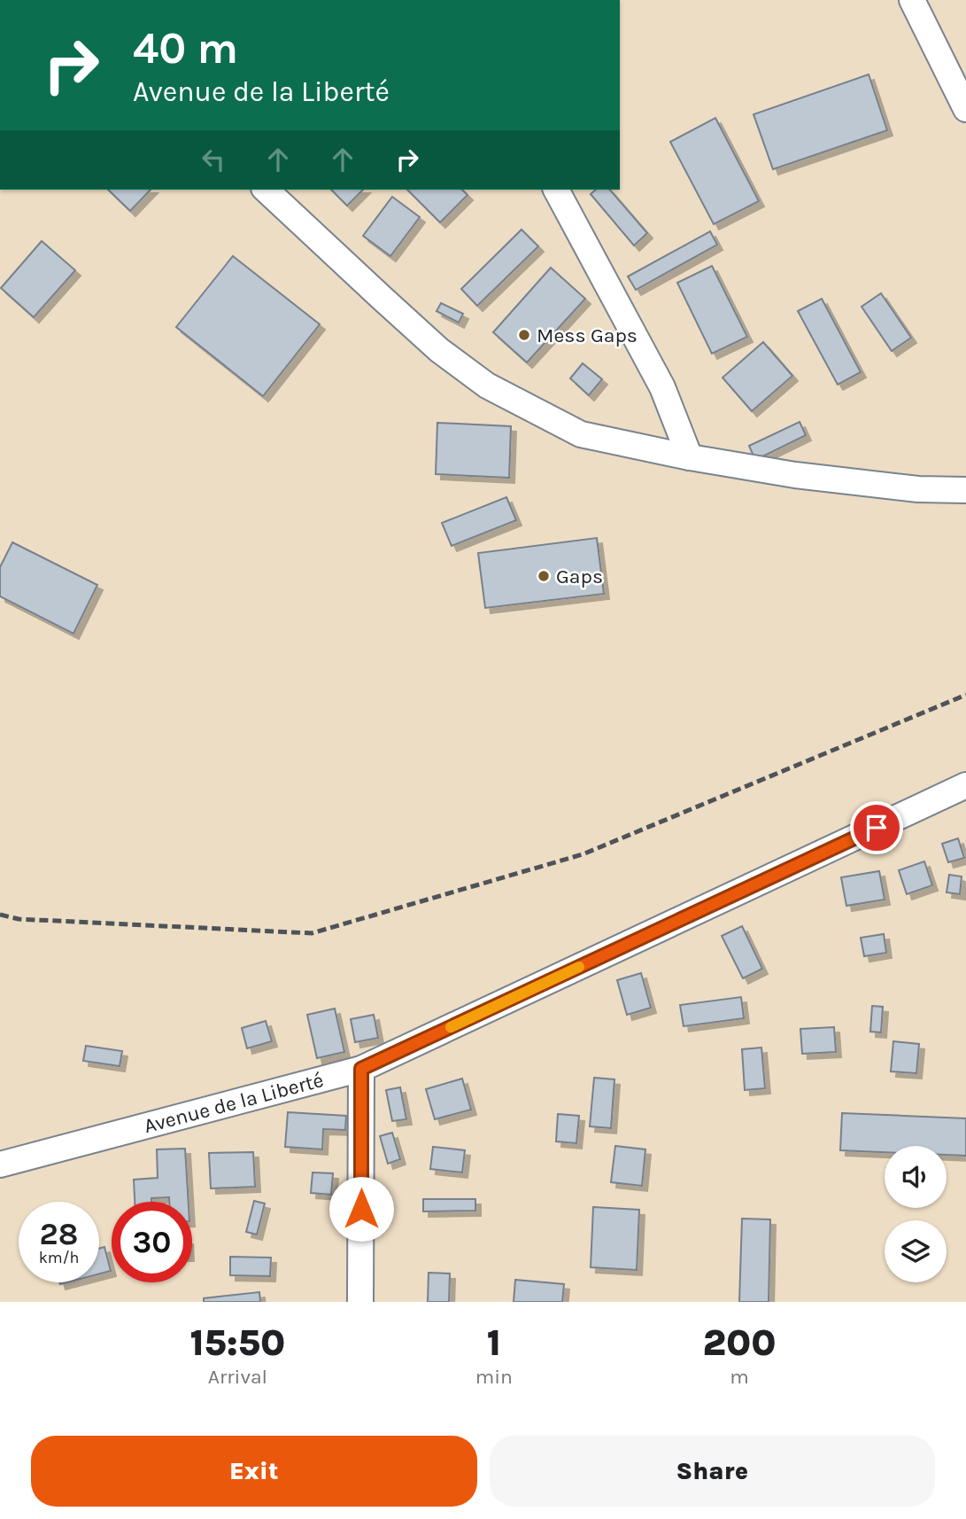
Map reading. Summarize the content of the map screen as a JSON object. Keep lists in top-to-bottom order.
{
  "streets": {
    "street": ["Avenue de la Liberté"]
  },
  "places": ["Mess Gaps", "Gaps"],
  "page": {
    "turn": ["40 m", "Avenue de la Liberté"],
    "speed": "28 km/h",
    "limit": "30",
    "eta": [
      "15:50",
      "Arrival",
      "1",
      "min",
      "200",
      "m"
    ],
    "buttons": ["Exit", "Share"]
  }
}
